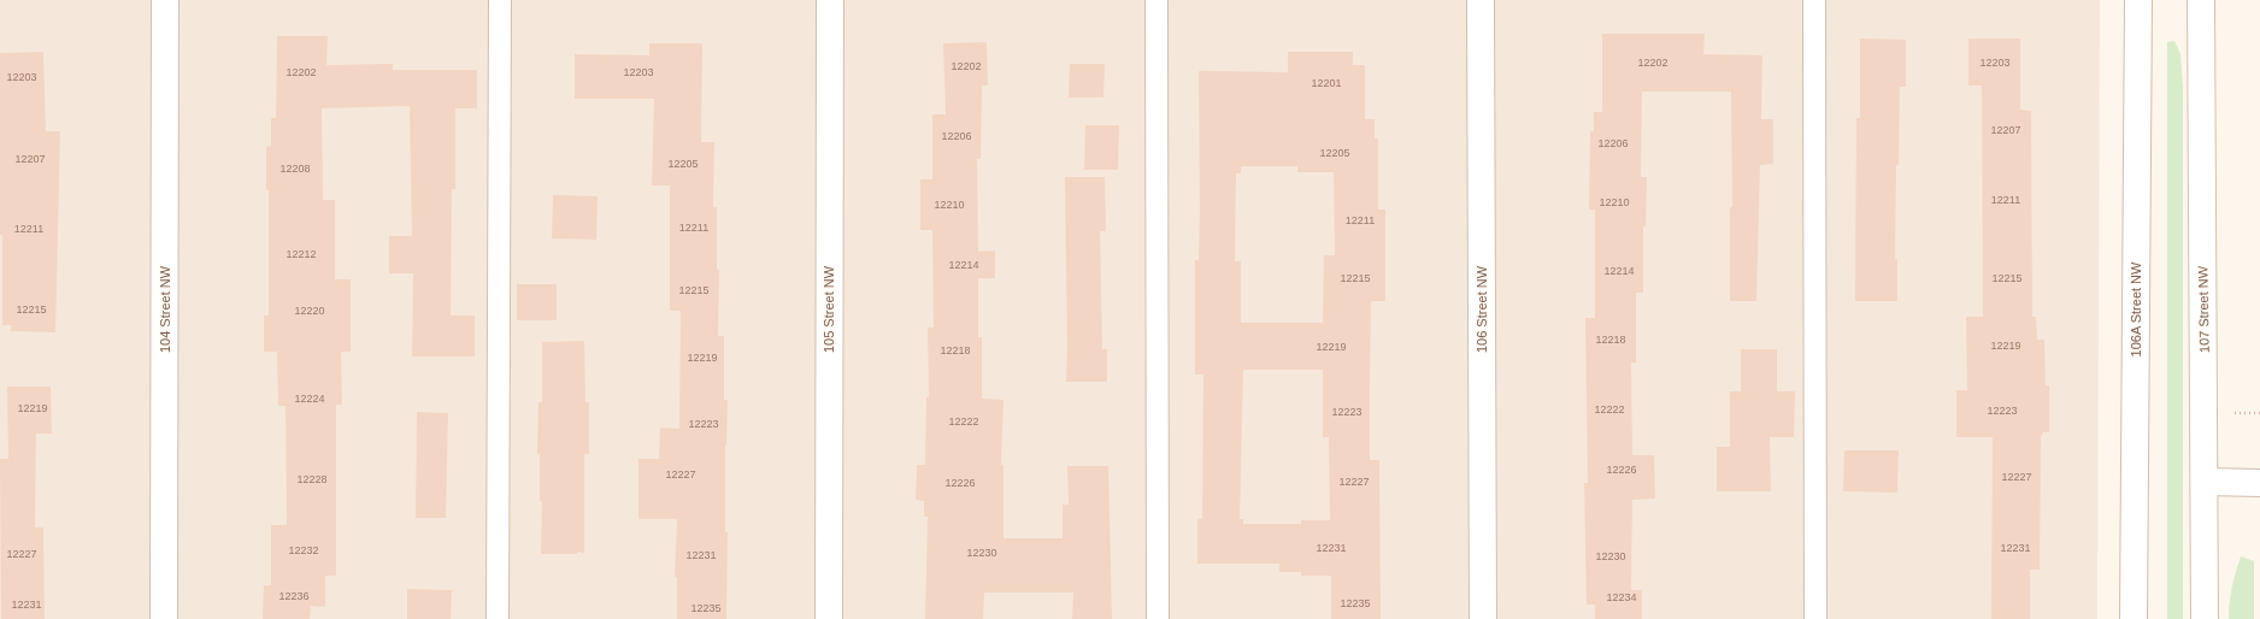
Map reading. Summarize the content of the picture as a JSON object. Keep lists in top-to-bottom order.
{
  "streets": {
    "street": [
      "104 Street NW",
      "105 Street NW",
      "106 Street NW",
      "106A Street NW",
      "107 Street NW"
    ]
  },
  "house_numbers": [
    "12202",
    "12203",
    "12202",
    "12202",
    "12203",
    "12203",
    "12201",
    "12207",
    "12206",
    "12206",
    "12205",
    "12207",
    "12205",
    "12208",
    "12211",
    "12210",
    "12210",
    "12211",
    "12211",
    "12211",
    "12212",
    "12214",
    "12214",
    "12215",
    "12215",
    "12215",
    "12215",
    "12220",
    "12218",
    "12219",
    "12219",
    "12218",
    "12219",
    "12224",
    "12219",
    "12222",
    "12223",
    "12223",
    "12222",
    "12223",
    "12226",
    "12227",
    "12227",
    "12228",
    "12227",
    "12226",
    "12231",
    "12231",
    "12232",
    "12230",
    "12227",
    "12231",
    "12230",
    "12236",
    "12234",
    "12235",
    "12231",
    "12235"
  ]
}
